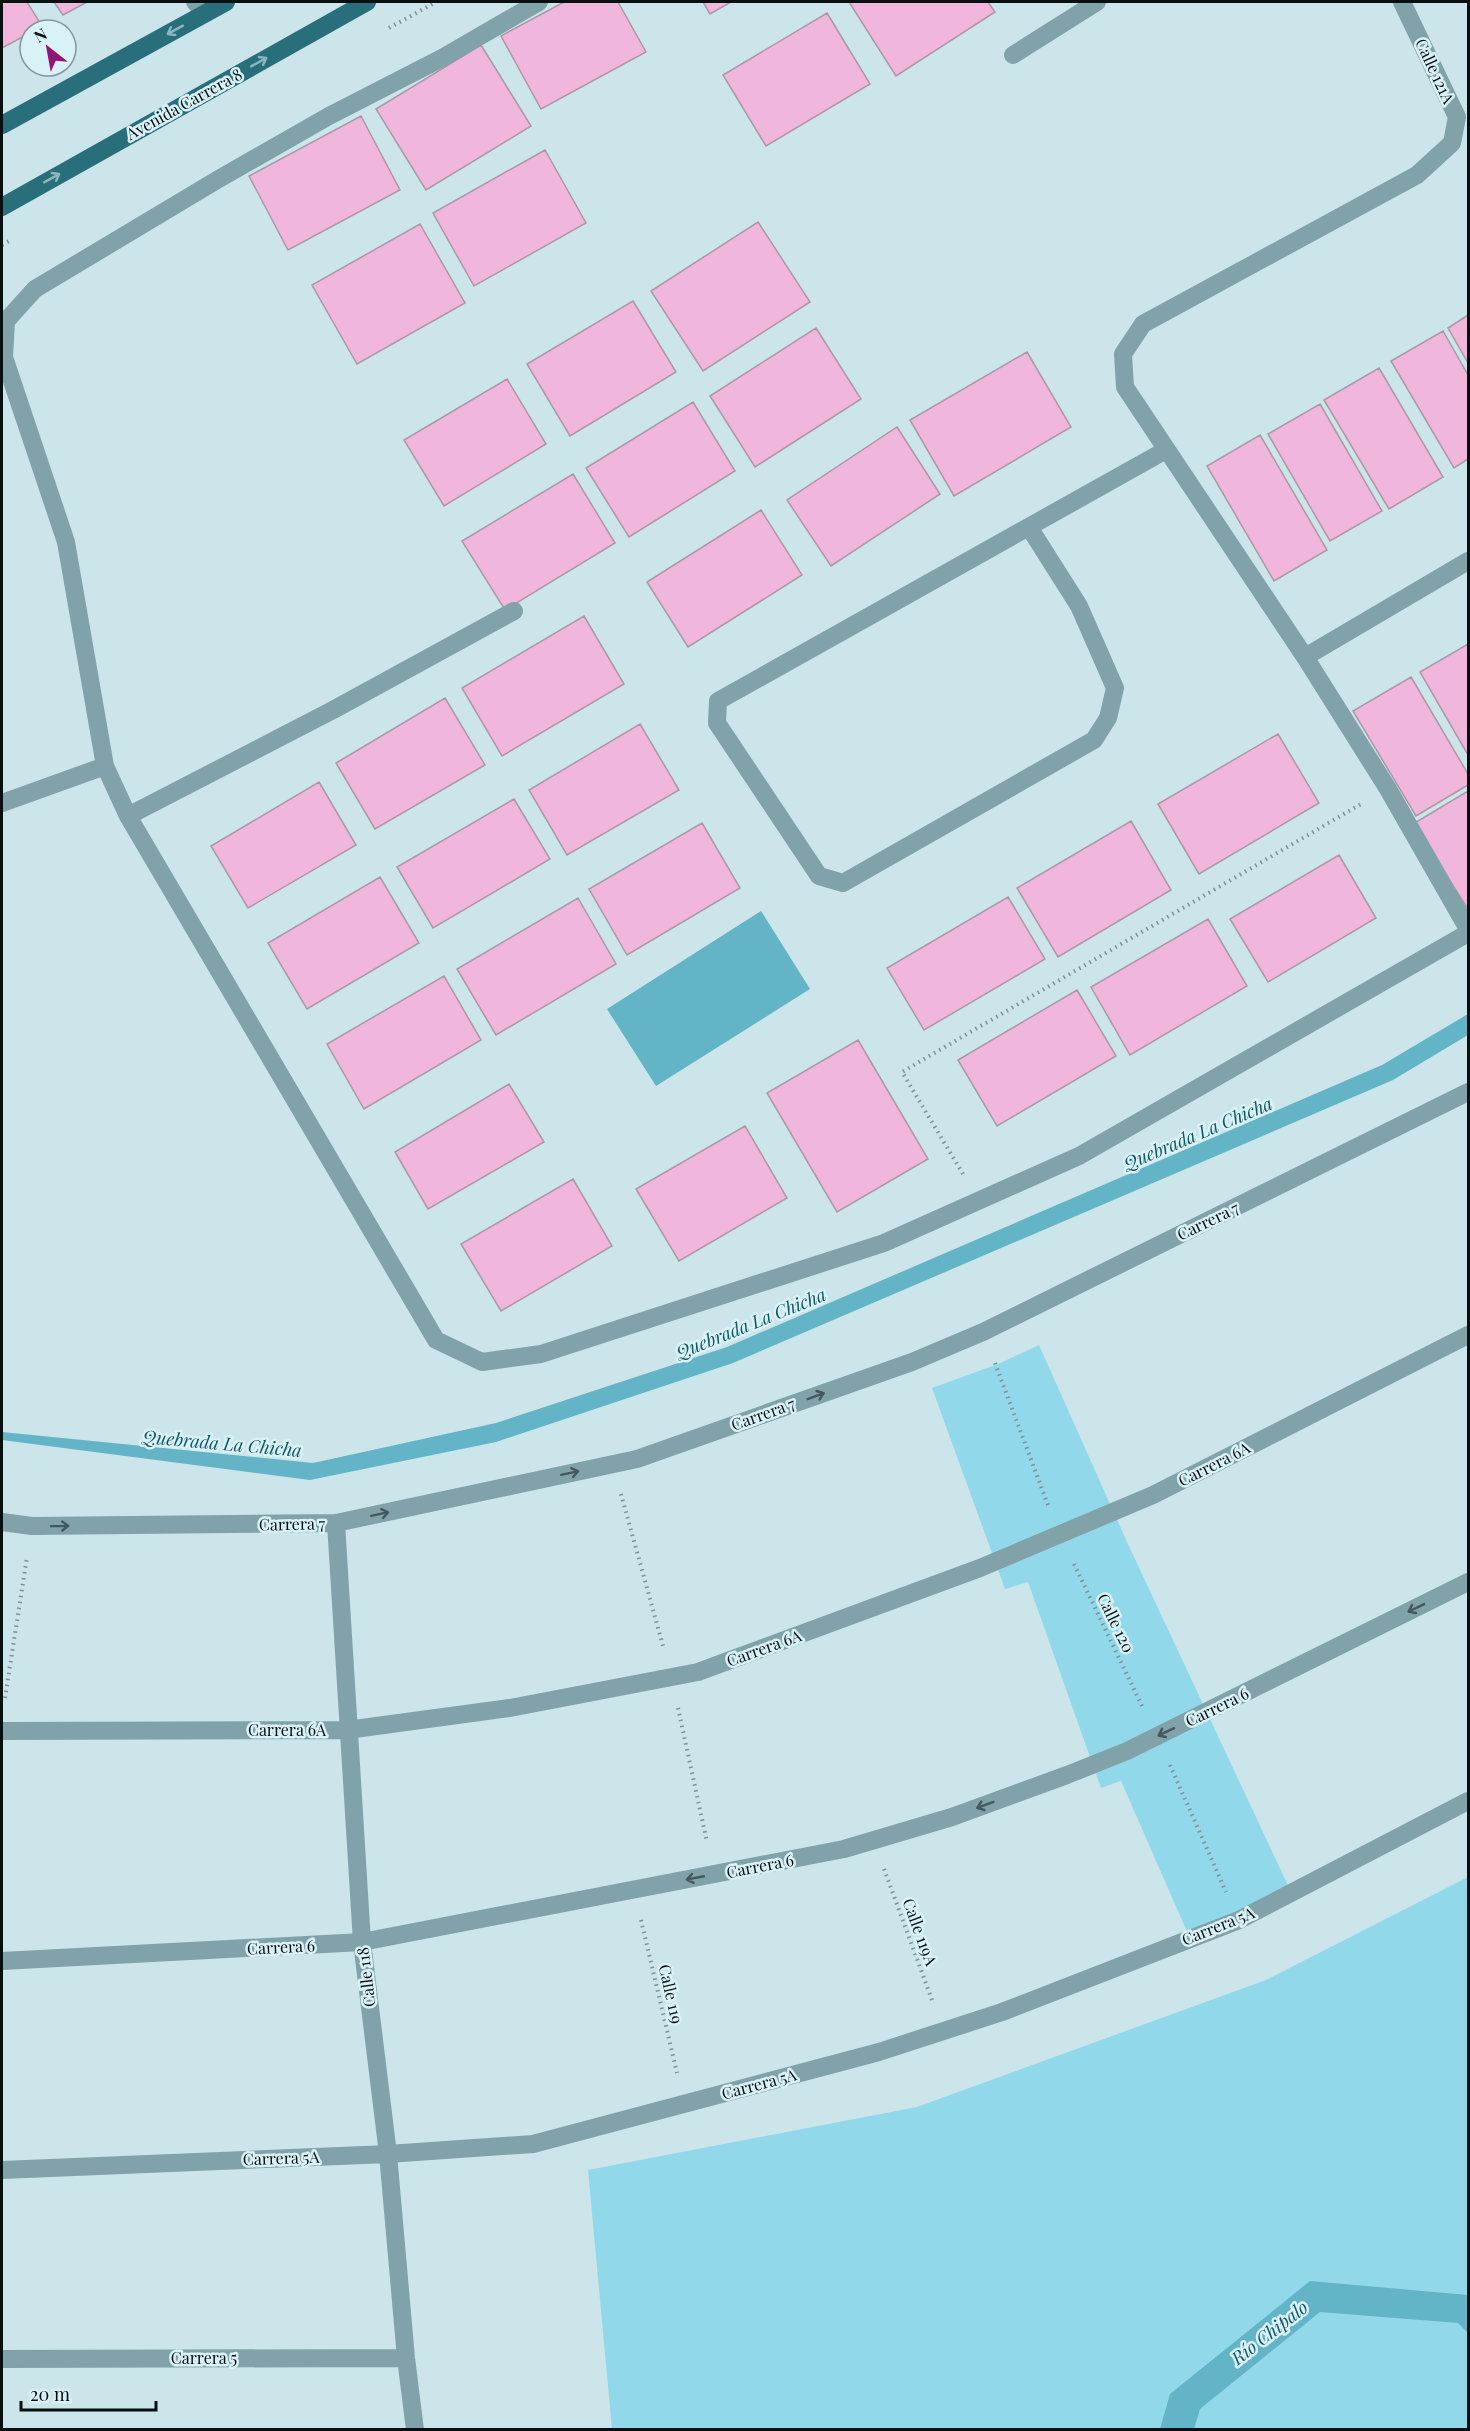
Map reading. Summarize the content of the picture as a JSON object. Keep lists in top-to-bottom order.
{
  "streets": {
    "main road": ["Avenida Carrera 8"],
    "street": [
      "Calle 121A",
      "Carrera 7",
      "Carrera 6A",
      "Carrera 6",
      "Carrera 5A",
      "Calle 118",
      "Carrera 5"
    ],
    "path": ["Calle 120", "Calle 119A", "Calle 119"]
  },
  "crossings": [
    ["Carrera 7", "Calle 120"],
    ["Carrera 7", "Calle 118"],
    ["Carrera 6A", "Calle 120"],
    ["Carrera 6A", "Calle 118"],
    ["Calle 120", "Carrera 6"],
    ["Calle 120", "Carrera 5A"],
    ["Carrera 6", "Calle 119A"],
    ["Carrera 6", "Calle 118"],
    ["Carrera 6", "Calle 119"],
    ["Carrera 5A", "Calle 119A"],
    ["Carrera 5A", "Calle 118"],
    ["Carrera 5A", "Calle 119"],
    ["Calle 118", "Carrera 5"]
  ],
  "one_way": ["Carrera 7", "Carrera 6"],
  "water": ["Quebrada La Chicha", "Río Chipalo"],
  "scale_bar": "20 m",
  "north": "top left"
}
